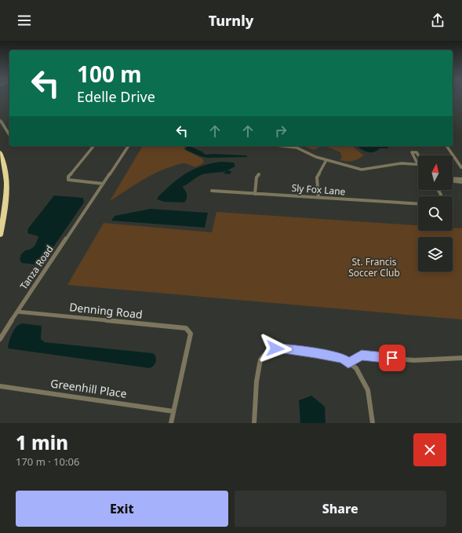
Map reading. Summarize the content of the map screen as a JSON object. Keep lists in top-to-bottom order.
{
  "streets": {
    "street": [
      "Sly Fox Lane",
      "Tanza Road",
      "Denning Road",
      "Greenhill Place"
    ]
  },
  "crossings": [
    ["Tanza Road", "Denning Road"],
    ["Denning Road", "Greenhill Place"]
  ],
  "parks": ["St. Francis Soccer Club"],
  "north": "top",
  "page": {
    "header": "Turnly",
    "turn": ["100 m", "Edelle Drive"],
    "heading": ["1 min", "170 m · 10:06"],
    "buttons": ["Exit", "Share"]
  }
}
